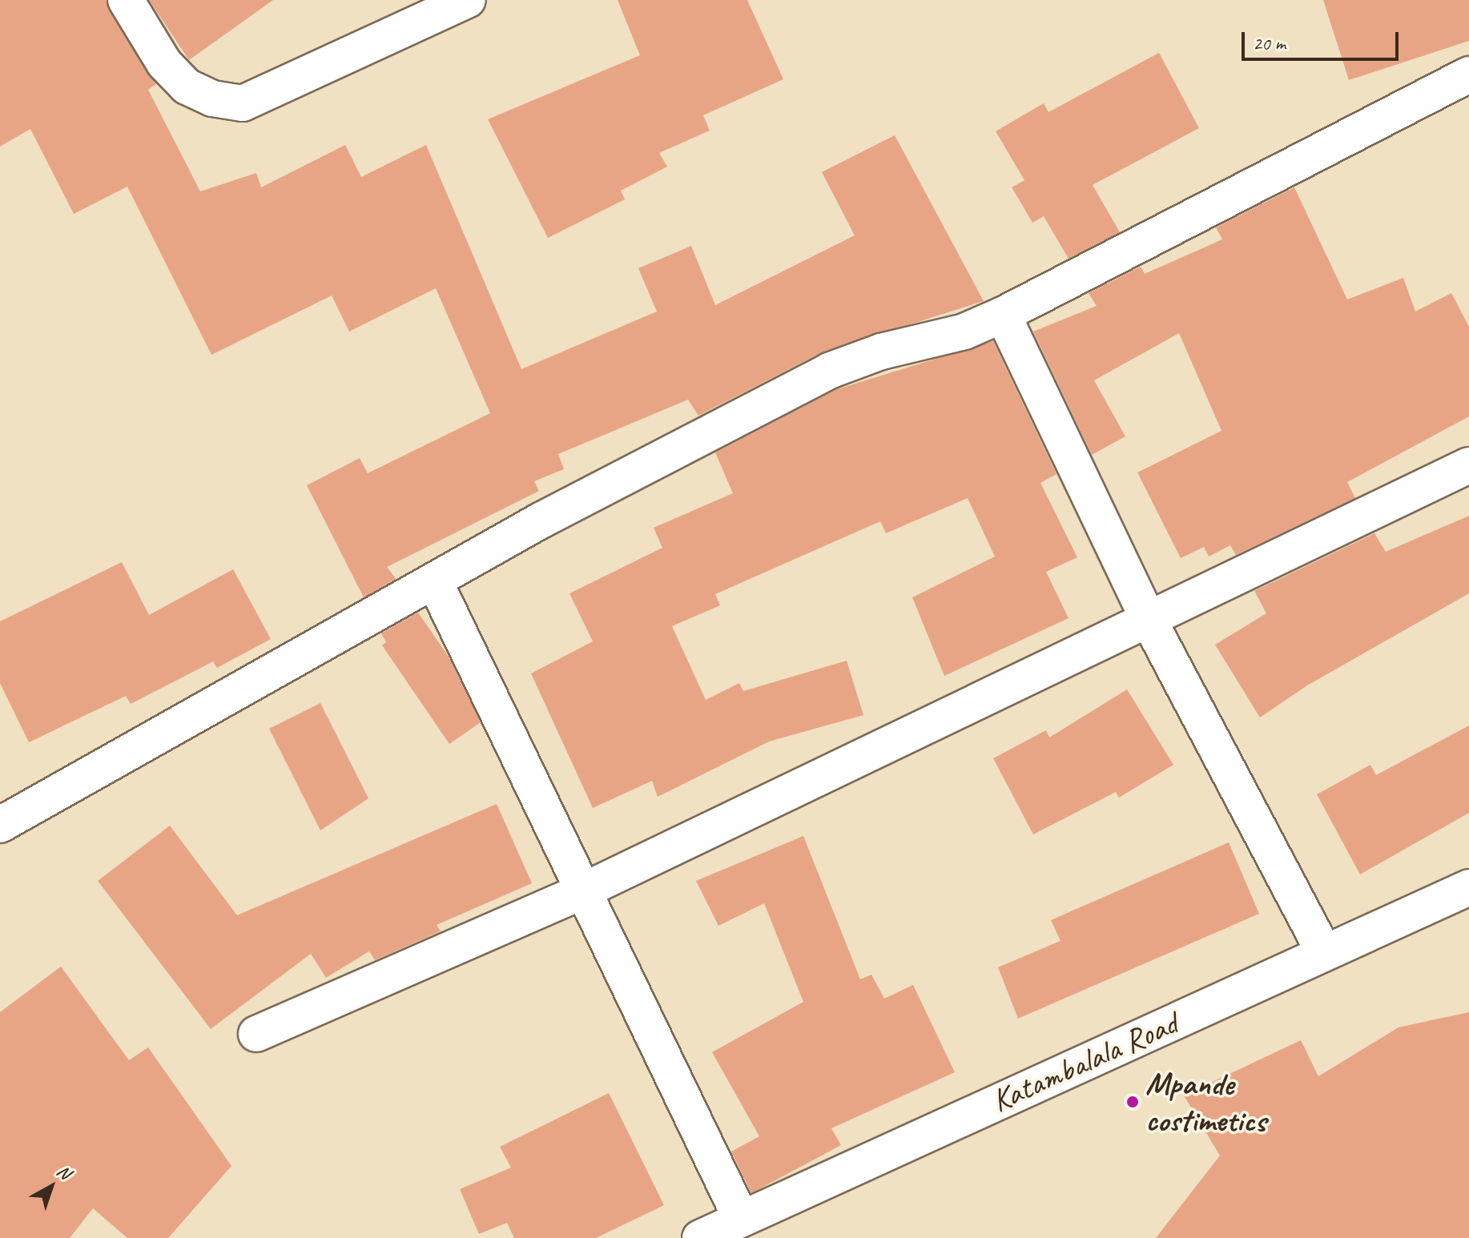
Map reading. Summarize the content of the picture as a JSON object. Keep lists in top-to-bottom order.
{
  "streets": {
    "street": ["Katambalala Road"]
  },
  "places": ["Mpande costimetics"],
  "scale_bar": "20 m",
  "north": "top right"
}
